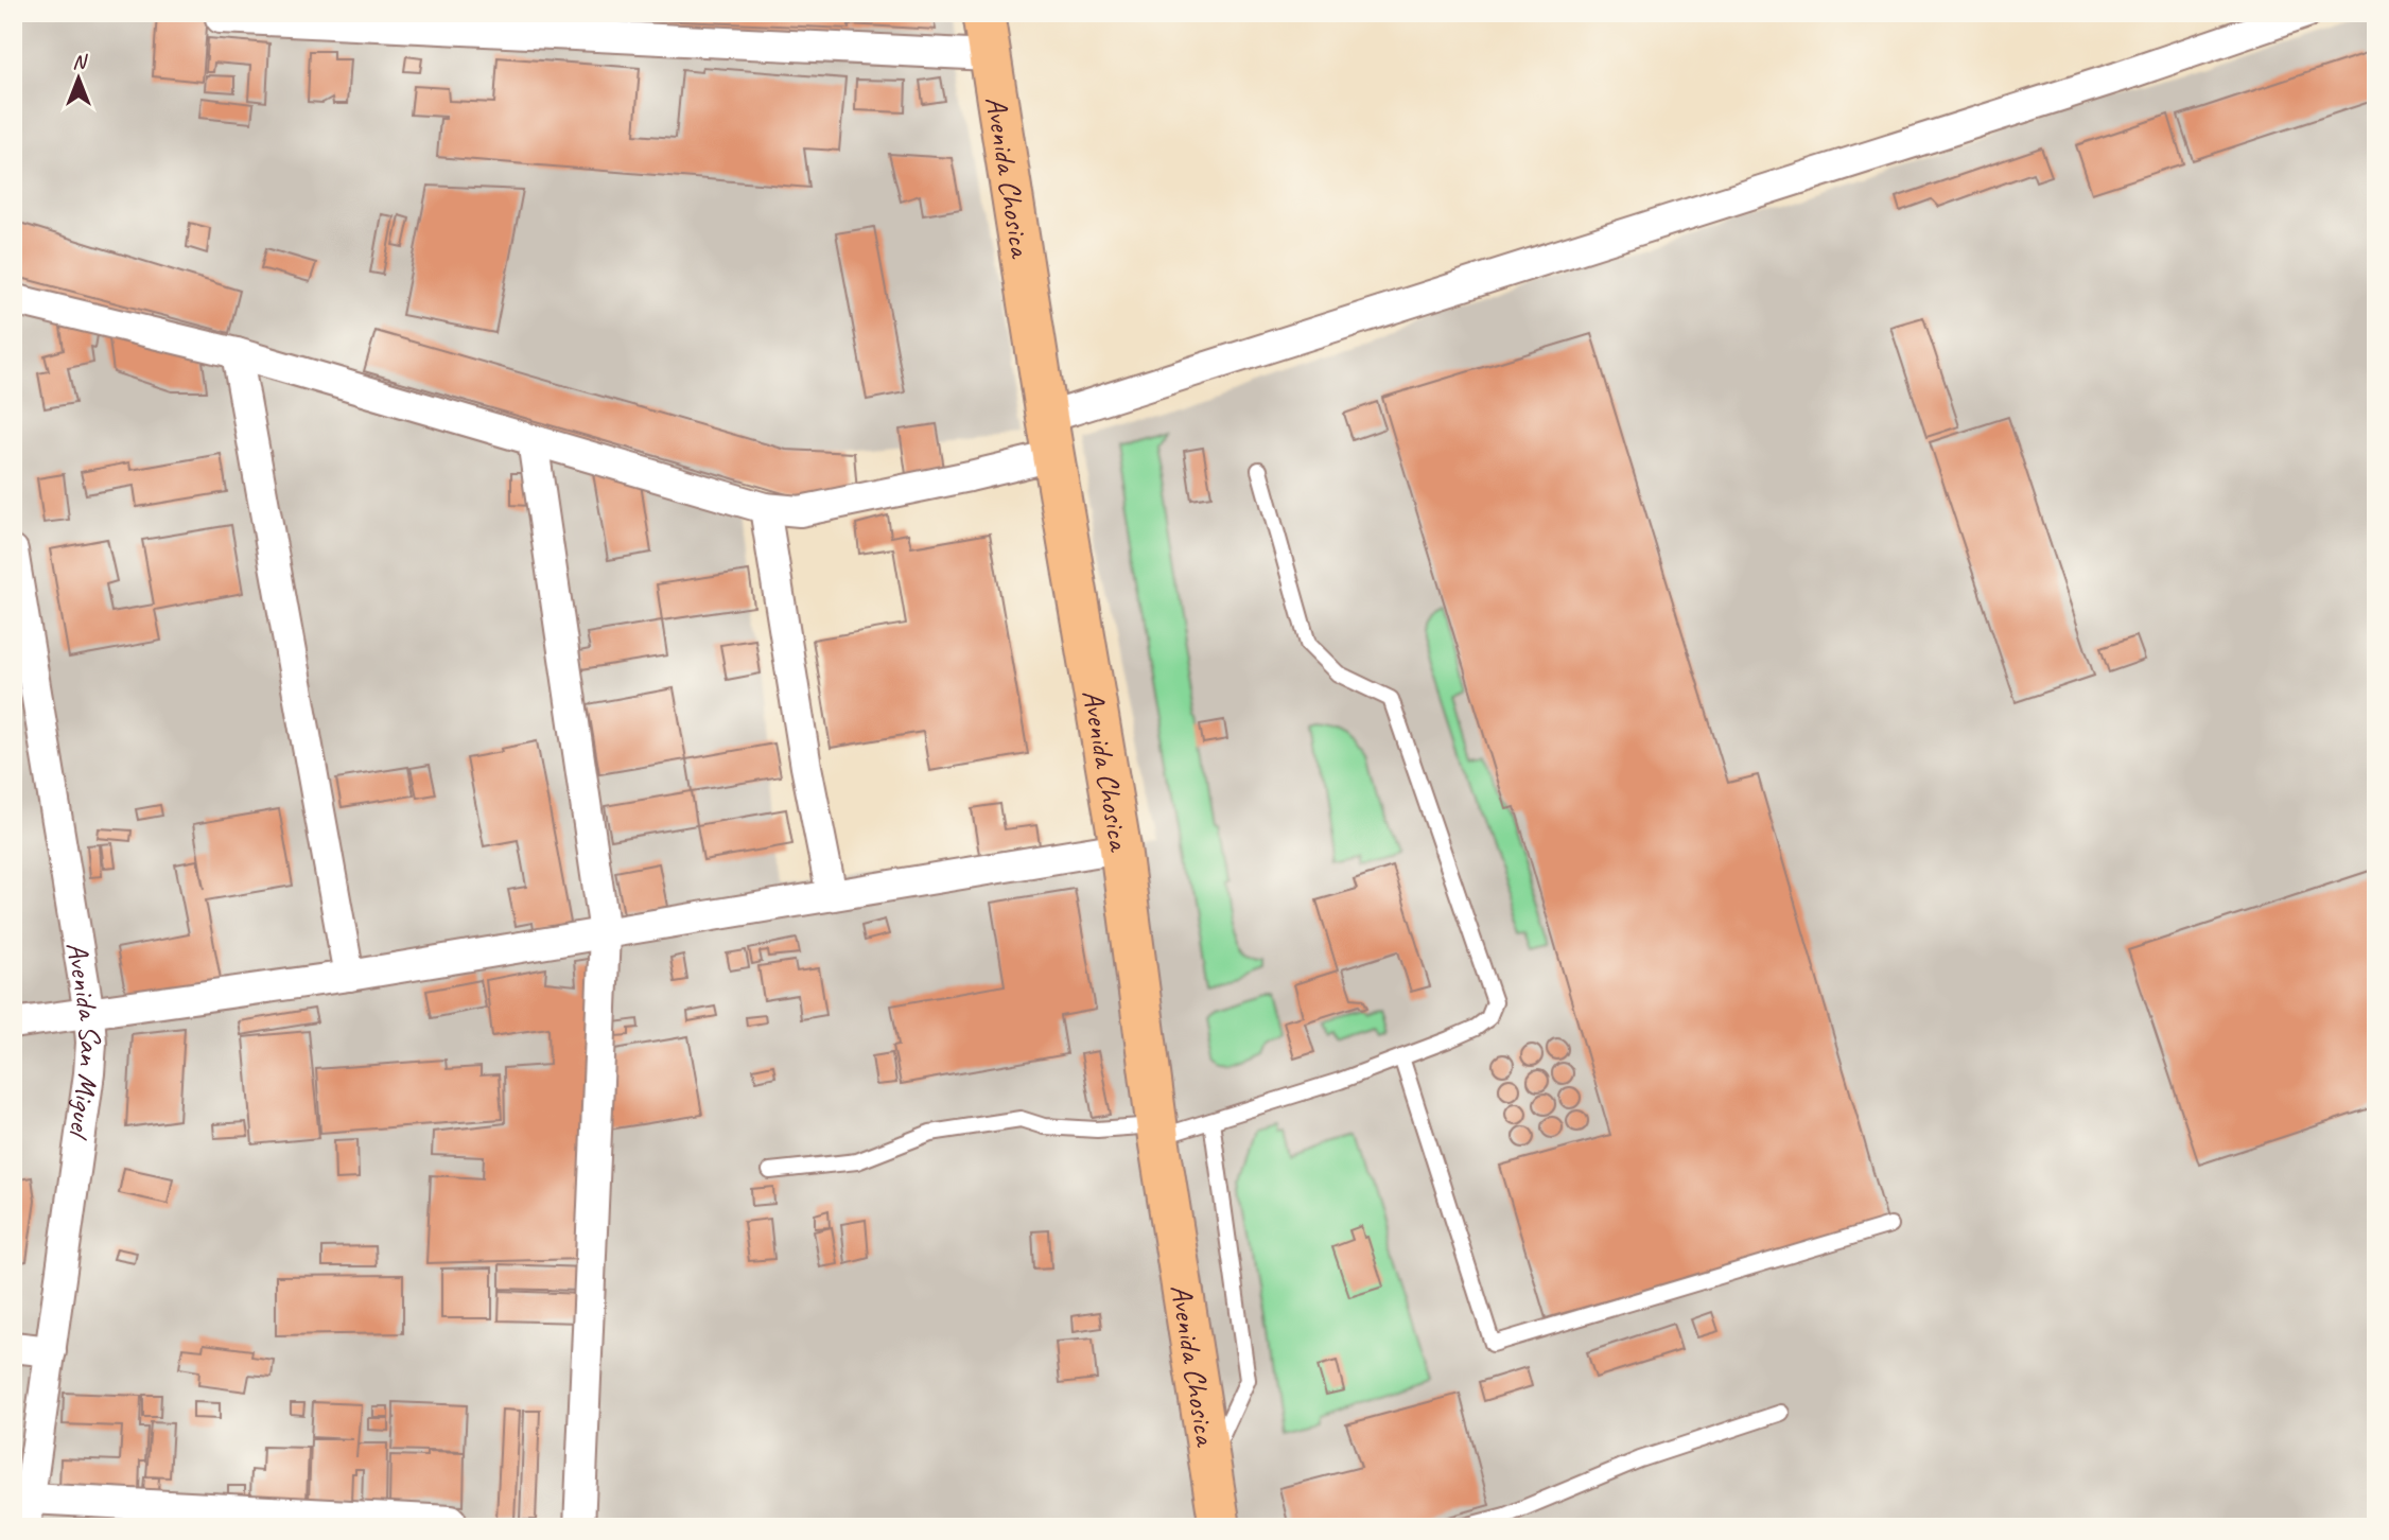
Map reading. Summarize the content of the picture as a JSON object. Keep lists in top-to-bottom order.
{
  "streets": {
    "main road": ["Avenida Chosica"],
    "street": ["Avenida San Miguel"]
  },
  "north": "top"
}
